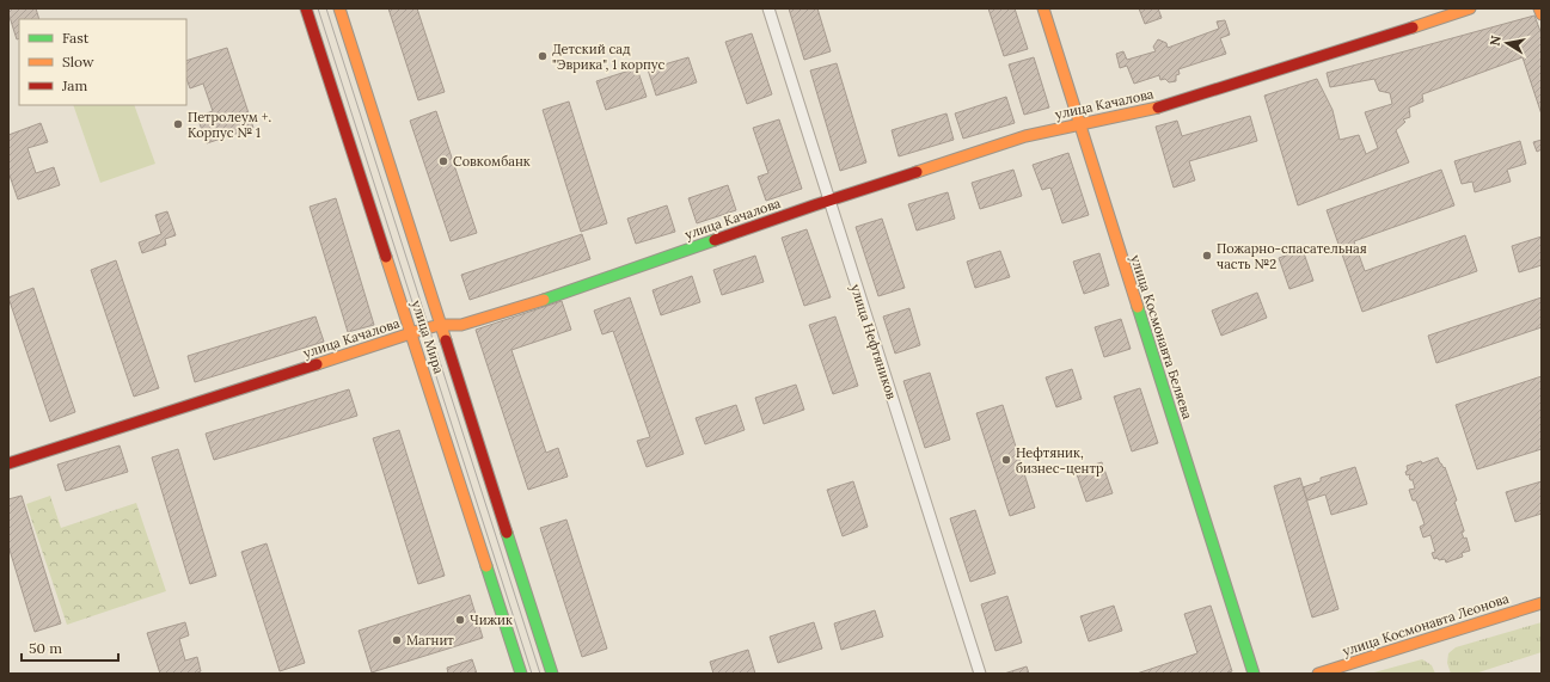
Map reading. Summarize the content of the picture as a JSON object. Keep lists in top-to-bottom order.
{
  "streets": {
    "street": [
      "улица Качалова",
      "улица Мира",
      "улица Космонавта Беляева",
      "улица Нефтяников",
      "улица Космонавта Леонова"
    ]
  },
  "crossings": [
    ["улица Качалова", "улица Мира"],
    ["улица Качалова", "улица Космонавта Беляева"],
    ["улица Качалова", "улица Нефтяников"]
  ],
  "places": [
    "Детский сад \"Эврика\", 1 корпус",
    "Петролеум +. Корпус № 1",
    "Совкомбанк",
    "Пожарно-спасательная часть №2",
    "Нефтяник, бизнес-центр",
    "Чижик",
    "Магнит"
  ],
  "legend": ["Fast", "Slow", "Jam"],
  "scale_bar": "50 m",
  "north": "left"
}
